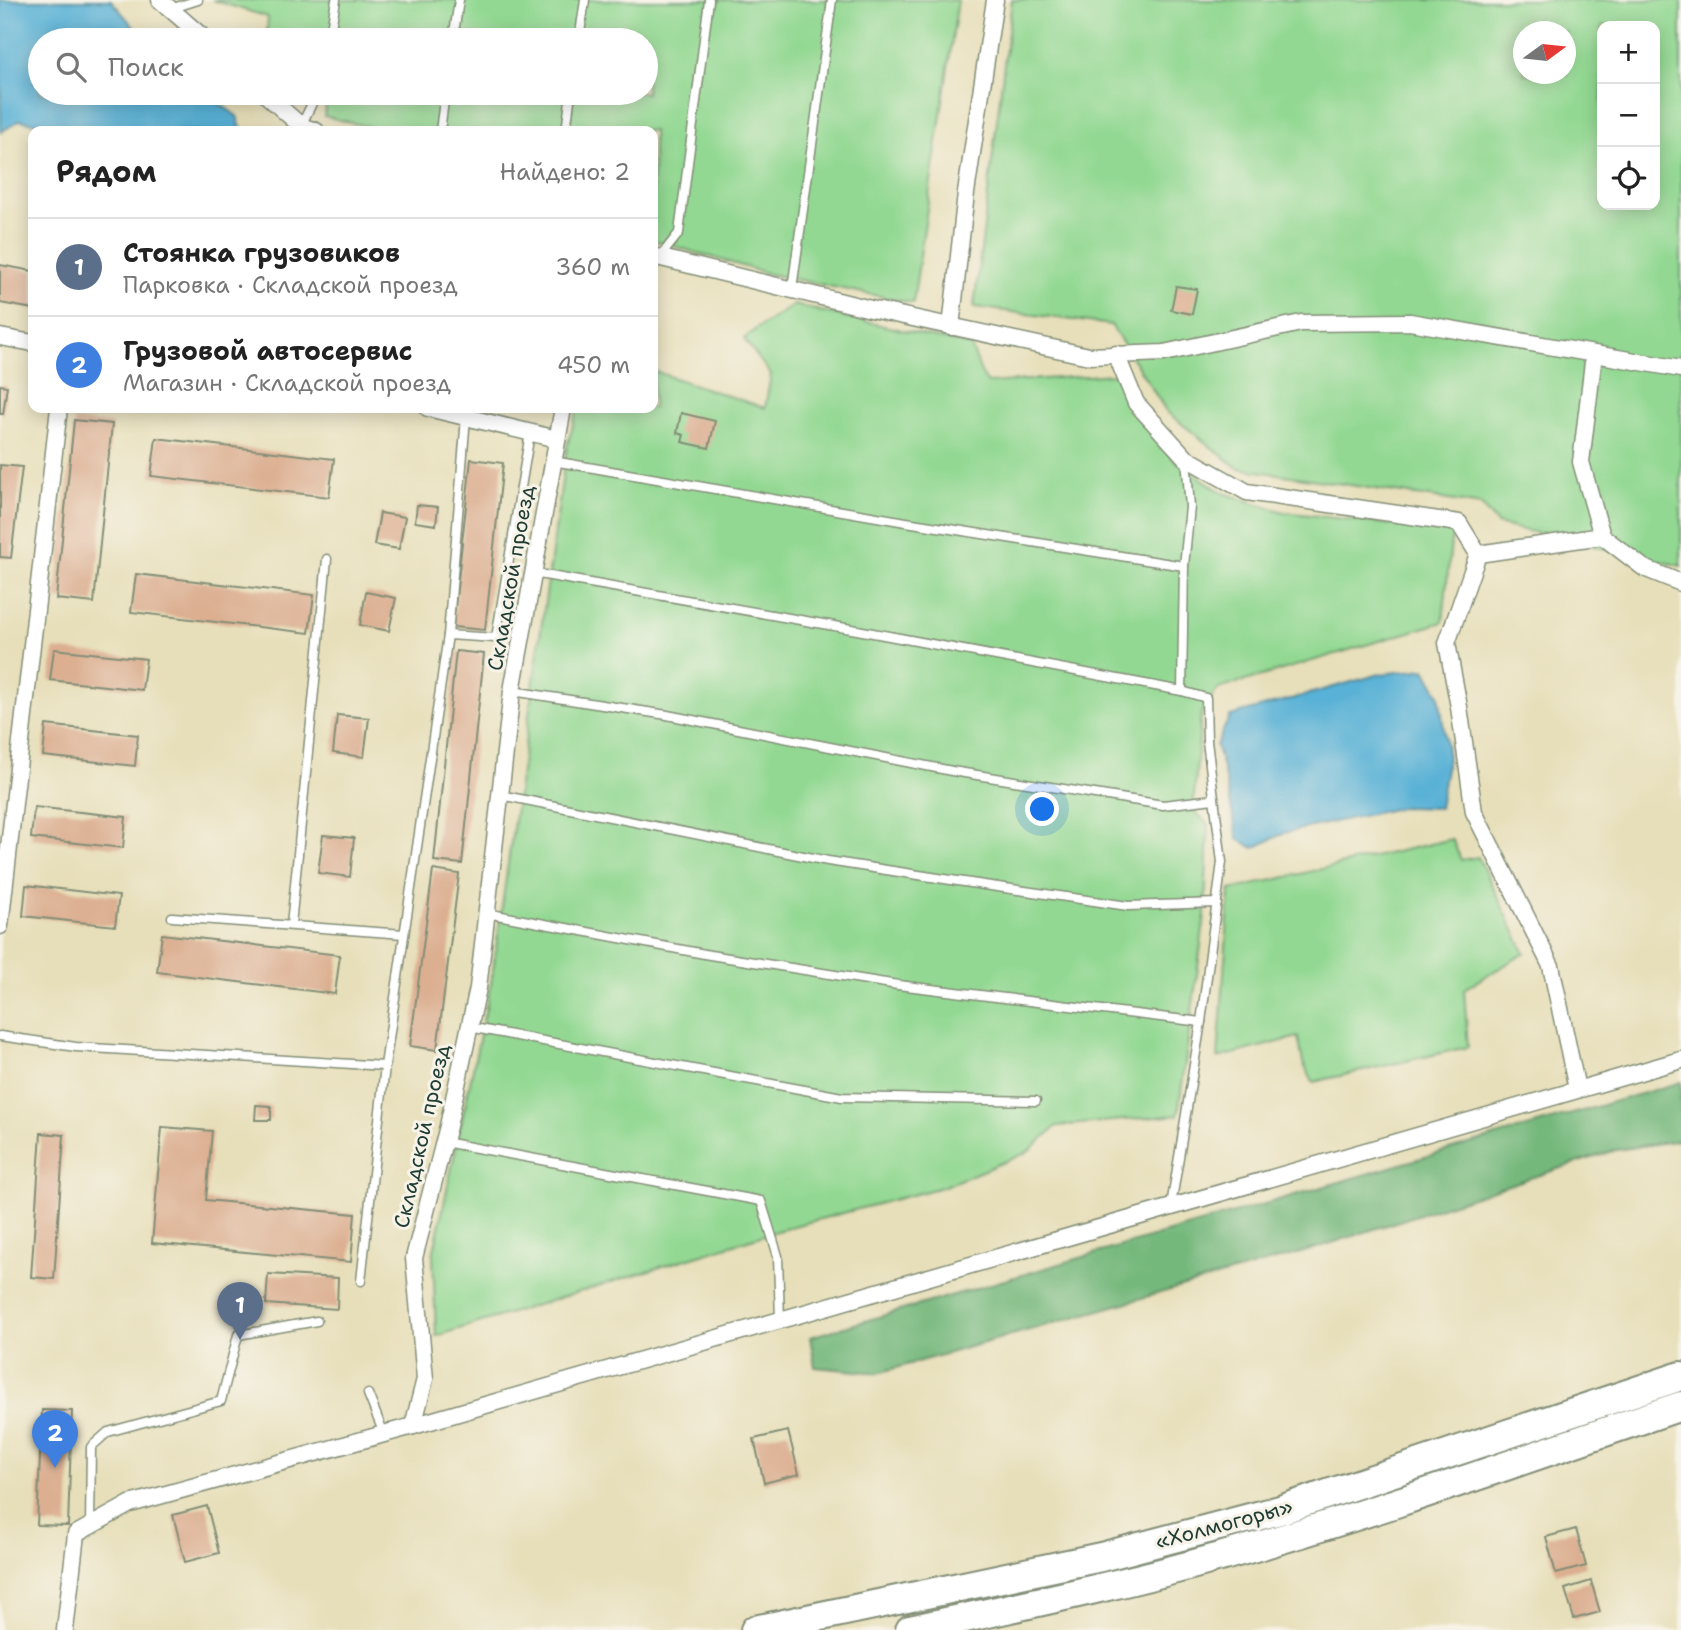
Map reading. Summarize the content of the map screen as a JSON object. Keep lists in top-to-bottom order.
{
  "streets": {
    "highway": ["«Холмогоры»"],
    "street": ["Складской проезд"]
  },
  "north": "right",
  "page": {
    "map_buttons": ["+", "−"],
    "search": "Поиск",
    "heading": ["Рядом", "Найдено: 2"],
    "list": [
      {
        "mark": "1",
        "name": "Стоянка грузовиков",
        "note": "Парковка · Складской проезд",
        "value": "360 m"
      },
      {
        "mark": "2",
        "name": "Грузовой автосервис",
        "note": "Магазин · Складской проезд",
        "value": "450 m"
      }
    ],
    "pins": ["1", "2"]
  }
}
